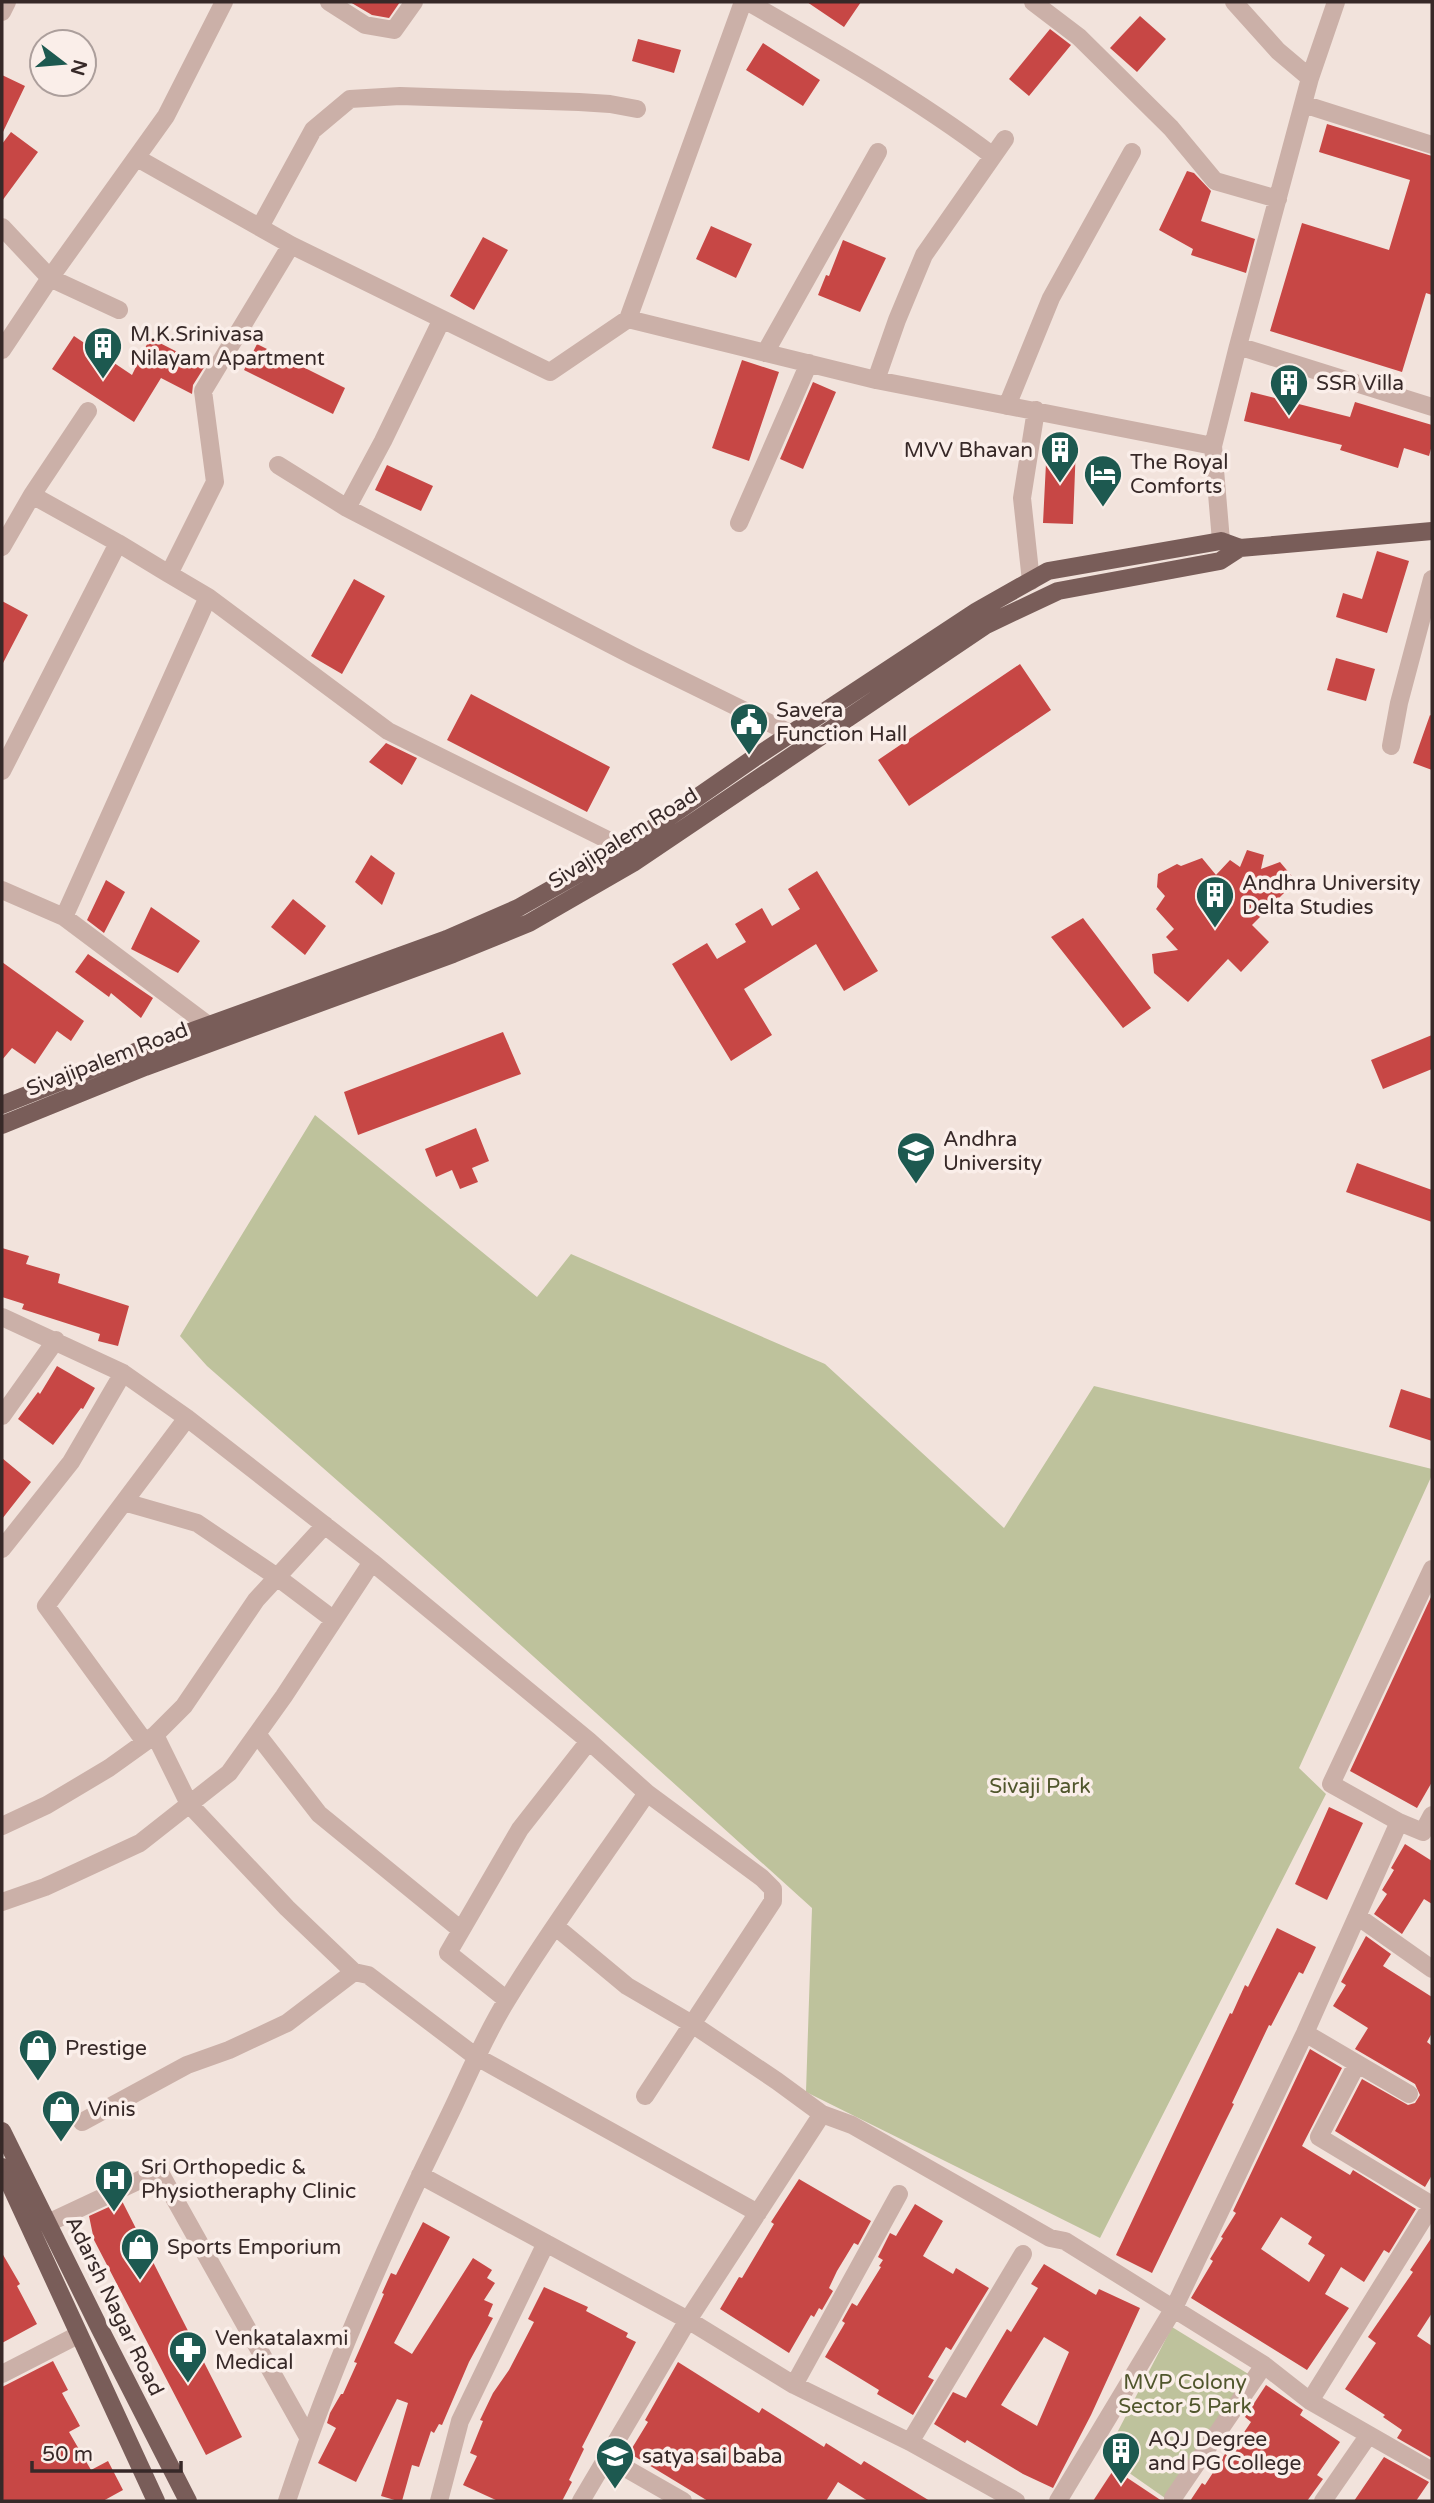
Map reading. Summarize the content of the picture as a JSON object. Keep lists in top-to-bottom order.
{
  "streets": {
    "main road": ["Sivajipalem Road", "Adarsh Nagar Road"]
  },
  "parks": ["Sivaji Park", "MVP Colony Sector 5 Park"],
  "places": {
    "building": [
      "M.K.Srinivasa Nilayam Apartment",
      "SSR Villa",
      "MVV Bhavan",
      "Andhra University Delta Studies",
      "AQJ Degree and PG College"
    ],
    "hotel": ["The Royal Comforts"],
    "public building": ["Savera Function Hall"],
    "school or university": ["Andhra University", "satya sai baba"],
    "shop": ["Prestige", "Vinis", "Sports Emporium"],
    "hospital": ["Sri Orthopedic & Physiotheraphy Clinic"],
    "pharmacy": ["Venkatalaxmi Medical"]
  },
  "scale_bar": "50 m",
  "north": "right"
}
